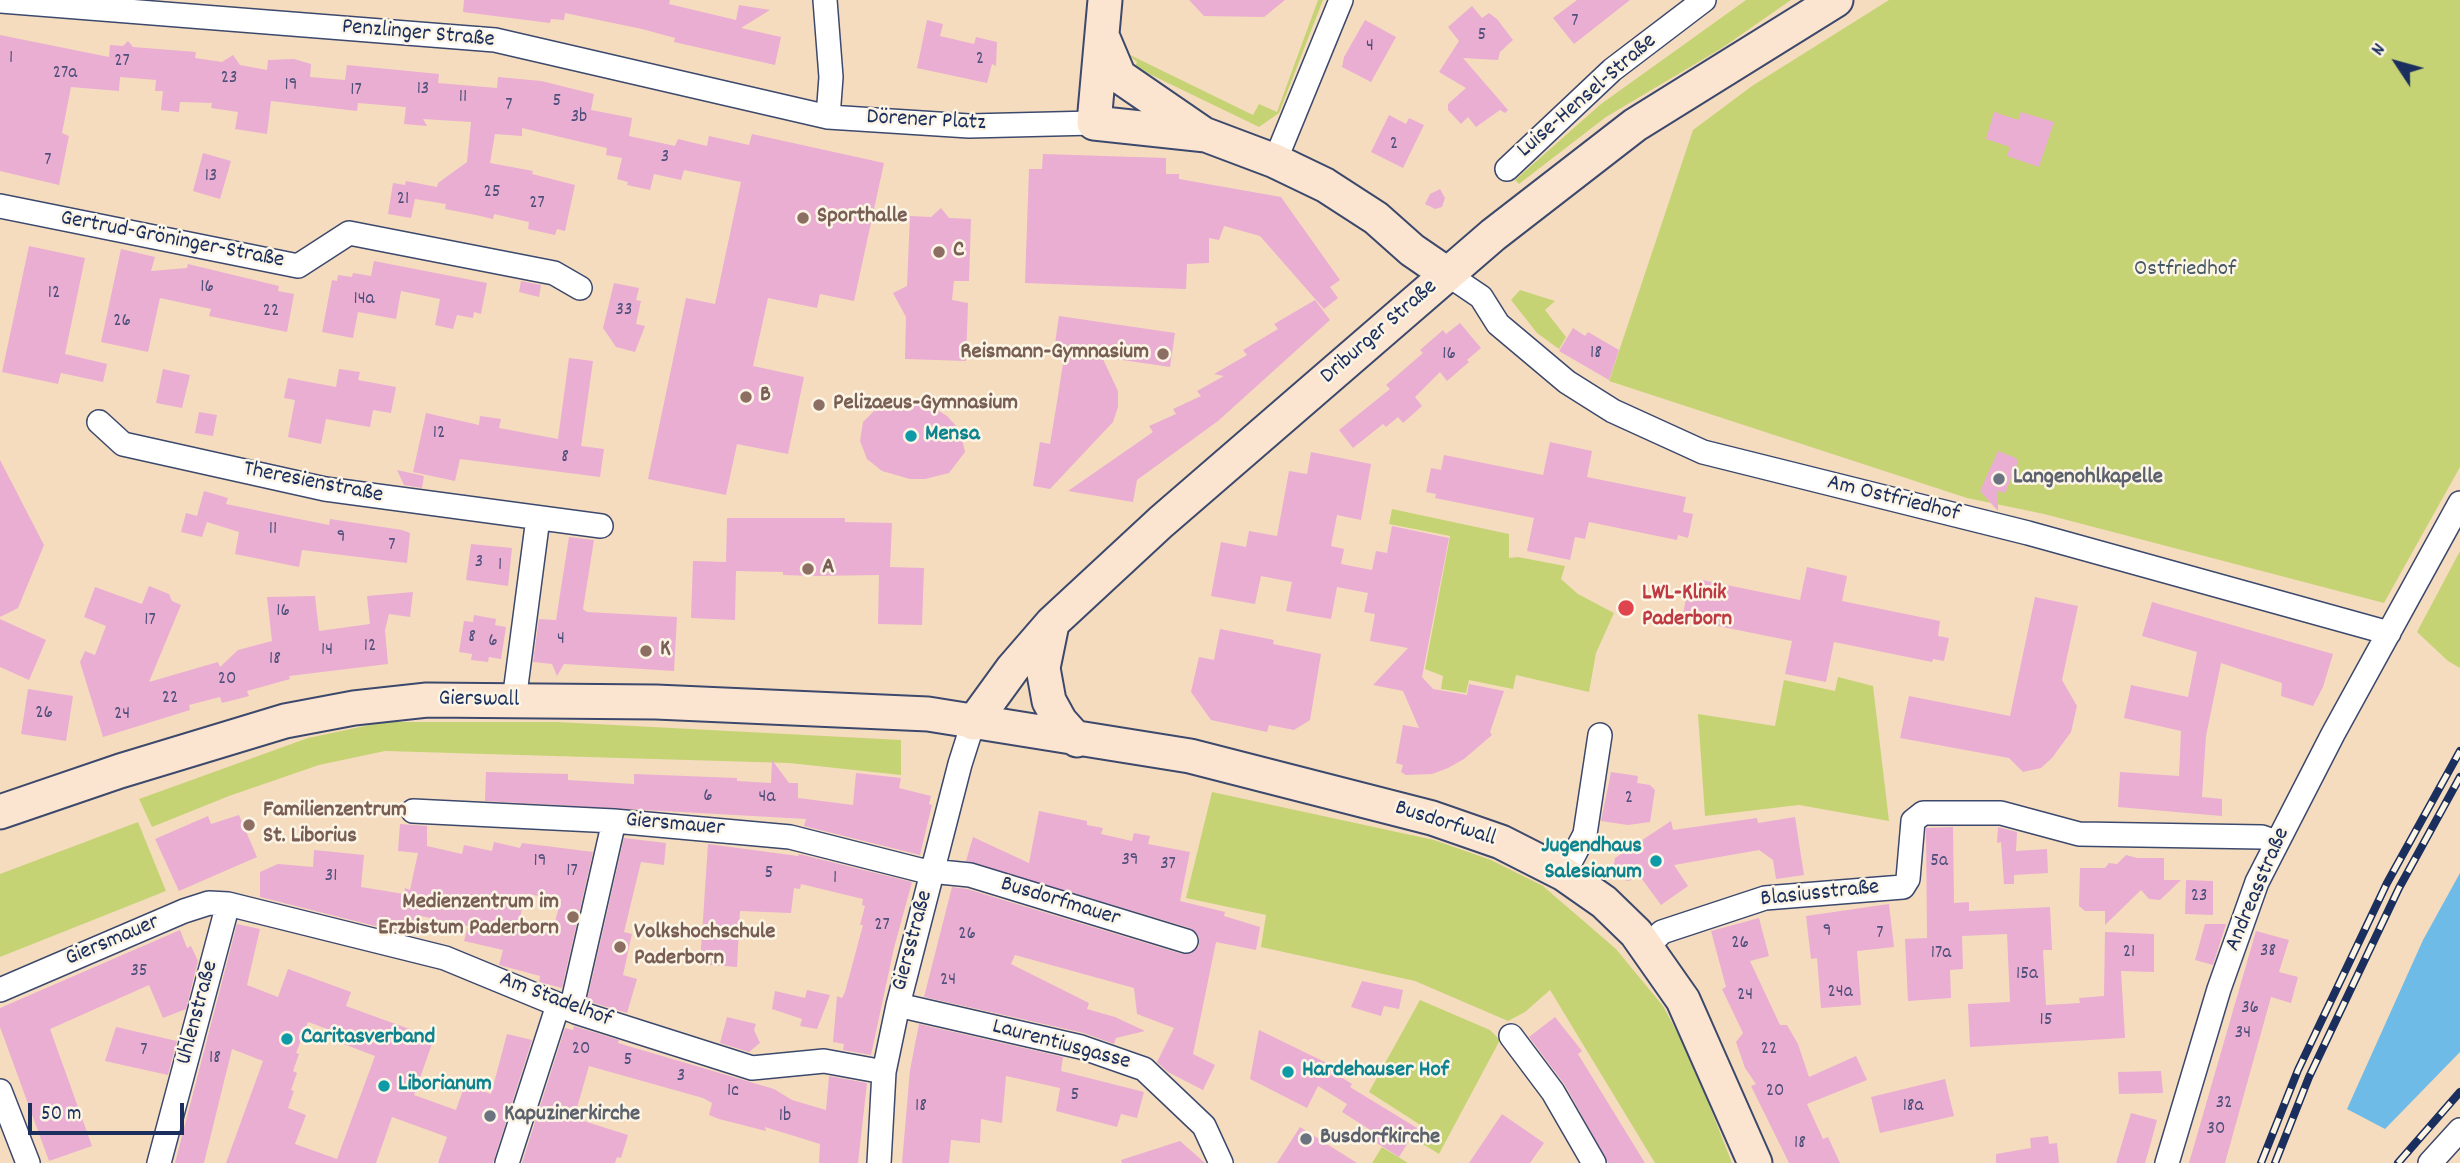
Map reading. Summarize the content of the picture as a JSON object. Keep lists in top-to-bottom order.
{
  "streets": {
    "main road": ["Driburger Straße", "Gierswall", "Busdorfwall"],
    "street": [
      "Penzlinger Straße",
      "Luise-Hensel-Straße",
      "Dörener Platz",
      "Gertrud-Gröninger-Straße",
      "Theresienstraße",
      "Am Ostfriedhof",
      "Giersmauer",
      "Andreasstraße",
      "Blasiusstraße",
      "Busdorfmauer",
      "Giersstraße",
      "Am Stadelhof",
      "Uhlenstraße",
      "Laurentiusgasse"
    ]
  },
  "crossings": [
    ["Penzlinger Straße", "Dörener Platz"],
    ["Driburger Straße", "Am Ostfriedhof"],
    ["Driburger Straße", "Gierswall"],
    ["Driburger Straße", "Busdorfwall"],
    ["Driburger Straße", "Giersstraße"],
    ["Am Ostfriedhof", "Andreasstraße"],
    ["Gierswall", "Busdorfwall"],
    ["Gierswall", "Giersstraße"],
    ["Busdorfwall", "Blasiusstraße"],
    ["Busdorfwall", "Giersstraße"],
    ["Giersmauer", "Busdorfmauer"],
    ["Giersmauer", "Giersstraße"],
    ["Giersmauer", "Am Stadelhof"],
    ["Giersmauer", "Uhlenstraße"],
    ["Andreasstraße", "Blasiusstraße"],
    ["Busdorfmauer", "Giersstraße"],
    ["Giersstraße", "Am Stadelhof"],
    ["Giersstraße", "Laurentiusgasse"],
    ["Am Stadelhof", "Uhlenstraße"]
  ],
  "parks": ["Ostfriedhof"],
  "places": [
    "Sporthalle",
    "C",
    "Reismann-Gymnasium",
    "B",
    "Pelizaeus-Gymnasium",
    "Mensa",
    "Langenohlkapelle",
    "A",
    "LWL-Klinik Paderborn",
    "K",
    "Familienzentrum St. Liborius",
    "Jugendhaus Salesianum",
    "Medienzentrum im Erzbistum Paderborn",
    "Volkshochschule Paderborn",
    "Caritasverband",
    "Hardehauser Hof",
    "Liborianum",
    "Kapuzinerkirche",
    "Busdorfkirche"
  ],
  "house_numbers": [
    "7",
    "5",
    "4",
    "1",
    "2",
    "27",
    "27a",
    "23",
    "19",
    "13",
    "17",
    "11",
    "5",
    "7",
    "3b",
    "2",
    "3",
    "7",
    "13",
    "25",
    "21",
    "27",
    "16",
    "12",
    "14a",
    "33",
    "22",
    "26",
    "18",
    "16",
    "12",
    "8",
    "11",
    "9",
    "7",
    "3",
    "1",
    "16",
    "17",
    "8",
    "4",
    "6",
    "12",
    "14",
    "18",
    "20",
    "22",
    "26",
    "24",
    "6",
    "4a",
    "2",
    "39",
    "19",
    "5a",
    "37",
    "17",
    "5",
    "31",
    "1",
    "23",
    "27",
    "9",
    "7",
    "26",
    "26",
    "38",
    "21",
    "17a",
    "35",
    "15a",
    "24",
    "24a",
    "24",
    "36",
    "15",
    "34",
    "20",
    "22",
    "7",
    "18",
    "5",
    "3",
    "1c",
    "20",
    "5",
    "32",
    "18",
    "18a",
    "1b",
    "30",
    "18"
  ],
  "scale_bar": "50 m",
  "north": "top left"
}
